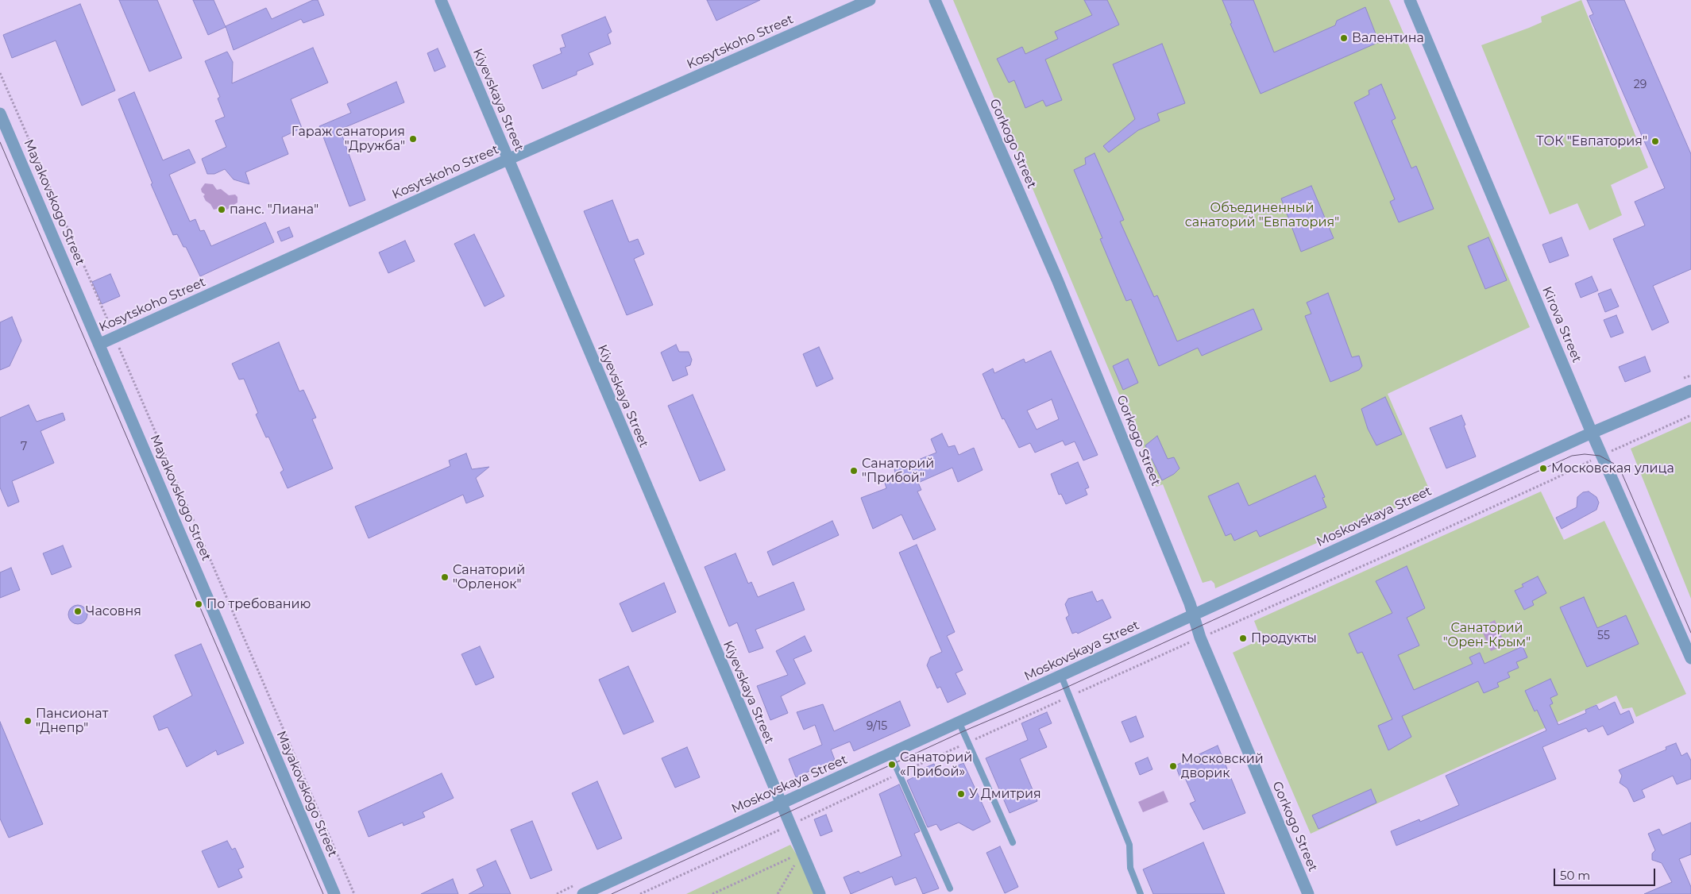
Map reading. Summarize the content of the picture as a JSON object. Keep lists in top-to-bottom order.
{
  "streets": {
    "street": [
      "Kosytskoho Street",
      "Kiyevskaya Street",
      "Gorkogo Street",
      "Mayakovskogo Street",
      "Kirova Street",
      "Moskovskaya Street"
    ]
  },
  "crossings": [
    ["Kosytskoho Street", "Kiyevskaya Street"],
    ["Kosytskoho Street", "Mayakovskogo Street"],
    ["Kiyevskaya Street", "Moskovskaya Street"],
    ["Gorkogo Street", "Moskovskaya Street"],
    ["Kirova Street", "Moskovskaya Street"]
  ],
  "parks": ["Объединенный санаторий \"Евпатория\"", "Санаторий \"Орен-Крым\""],
  "places": [
    "Валентина",
    "Гараж санатория \"Дружба\"",
    "ТОК \"Евпатория\"",
    "панс. \"Лиана\"",
    "Московская улица",
    "Санаторий \"Прибой\"",
    "Санаторий \"Орленок\"",
    "По требованию",
    "Часовня",
    "Продукты",
    "Пансионат \"Днепр\"",
    "Санаторий «Прибой»",
    "Московский дворик",
    "У Дмитрия"
  ],
  "house_numbers": [
    "29",
    "7",
    "55",
    "9/15"
  ],
  "scale_bar": "50 m"
}
